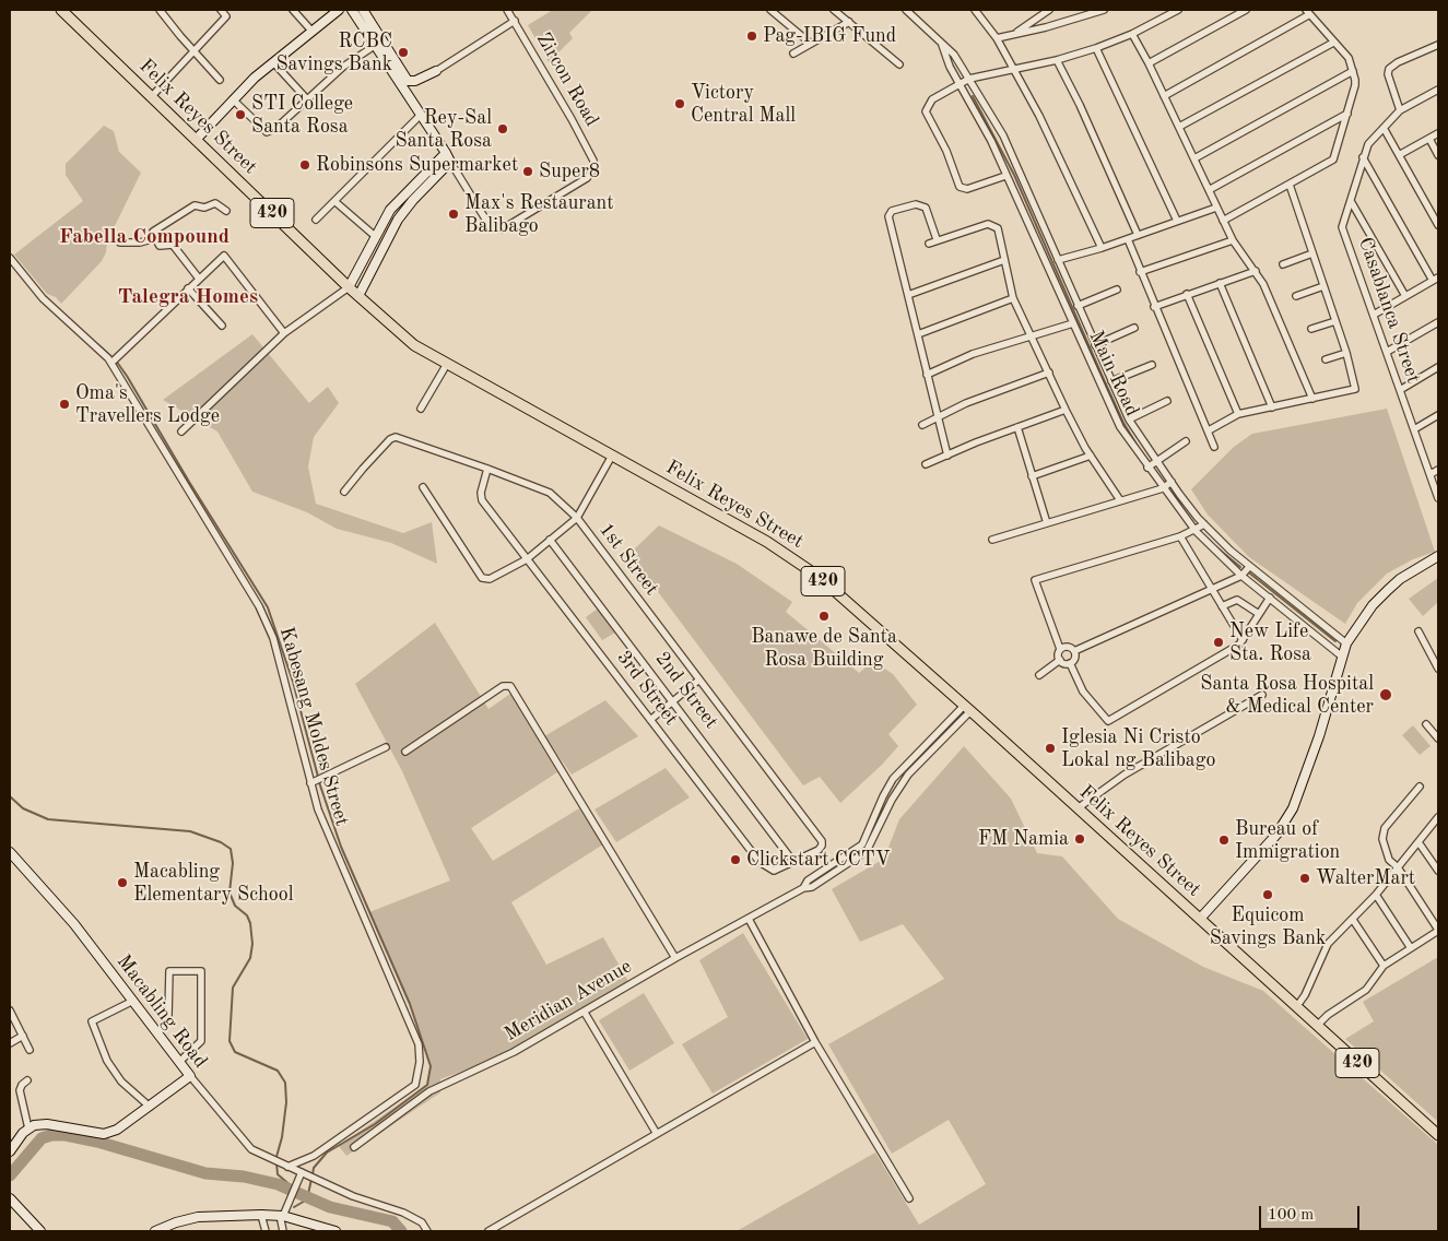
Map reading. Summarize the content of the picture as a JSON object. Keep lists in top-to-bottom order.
{
  "streets": {
    "main road": ["Felix Reyes Street", "420"],
    "street": [
      "Zircon Road",
      "Casablanca Street",
      "Main Road",
      "1st Street",
      "3rd Street",
      "2nd Street",
      "Kabesang Moldes Street",
      "Meridian Avenue",
      "Macabling Road"
    ]
  },
  "crossings": [
    ["Felix Reyes Street", "Meridian Avenue"],
    ["1st Street", "3rd Street"],
    ["3rd Street", "2nd Street"],
    ["Kabesang Moldes Street", "Macabling Road"]
  ],
  "districts": ["Fabella Compound", "Talegra Homes"],
  "places": [
    "Pag-IBIG Fund",
    "RCBC Savings Bank",
    "Victory Central Mall",
    "STI College Santa Rosa",
    "Rey-Sal Santa Rosa",
    "Robinsons Supermarket",
    "Super8",
    "Max's Restaurant Balibago",
    "Oma's Travellers Lodge",
    "Banawe de Santa Rosa Building",
    "New Life Sta. Rosa",
    "Santa Rosa Hospital & Medical Center",
    "Iglesia Ni Cristo Lokal ng Balibago",
    "FM Namia",
    "Bureau of Immigration",
    "Clickstart CCTV",
    "WalterMart",
    "Macabling Elementary School",
    "Equicom Savings Bank"
  ],
  "scale_bar": "100 m"
}
